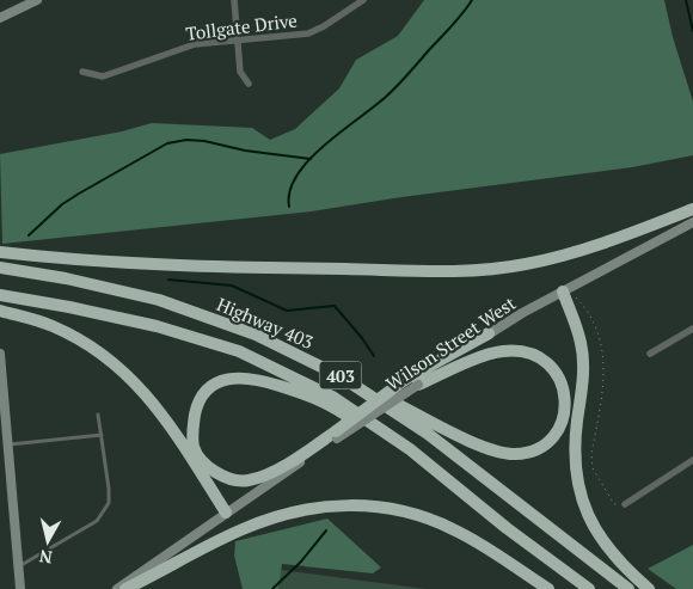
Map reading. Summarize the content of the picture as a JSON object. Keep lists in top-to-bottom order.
{
  "streets": {
    "highway": ["Highway 403", "403"],
    "main road": ["Wilson Street West"],
    "street": ["Tollgate Drive"]
  },
  "north": "bottom"
}
